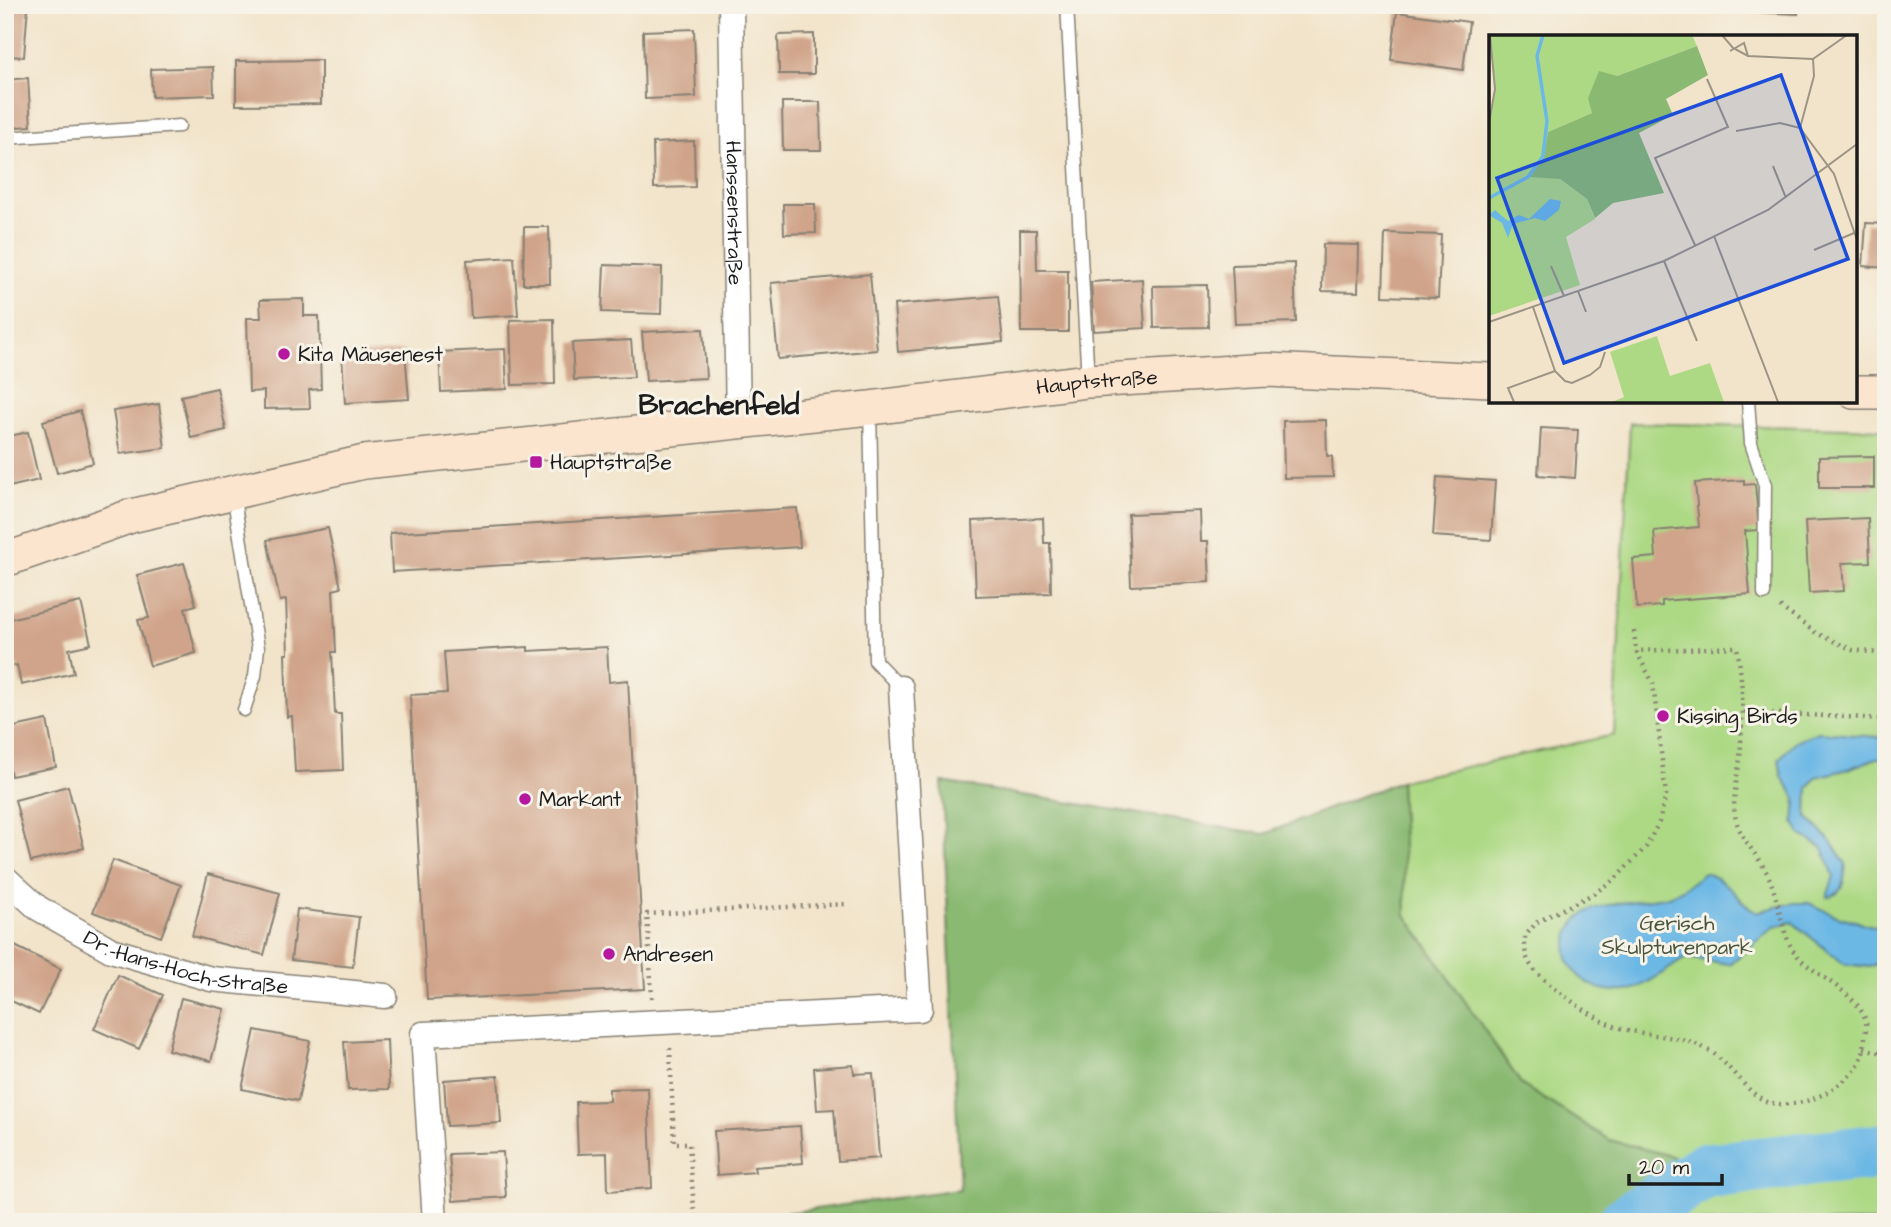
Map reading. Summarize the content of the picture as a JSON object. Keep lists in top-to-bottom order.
{
  "streets": {
    "street": ["Hanssenstraße", "Hauptstraße", "Dr.-Hans-Hoch-Straße"]
  },
  "crossings": [
    ["Hanssenstraße", "Hauptstraße"]
  ],
  "districts": ["Brachenfeld"],
  "parks": ["Gerisch Skulpturenpark"],
  "places": {
    "other": [
      "Kita Mäusenest",
      "Kissing Birds",
      "Markant",
      "Andresen"
    ],
    "transit": ["Hauptstraße"]
  },
  "scale_bar": "20 m"
}
